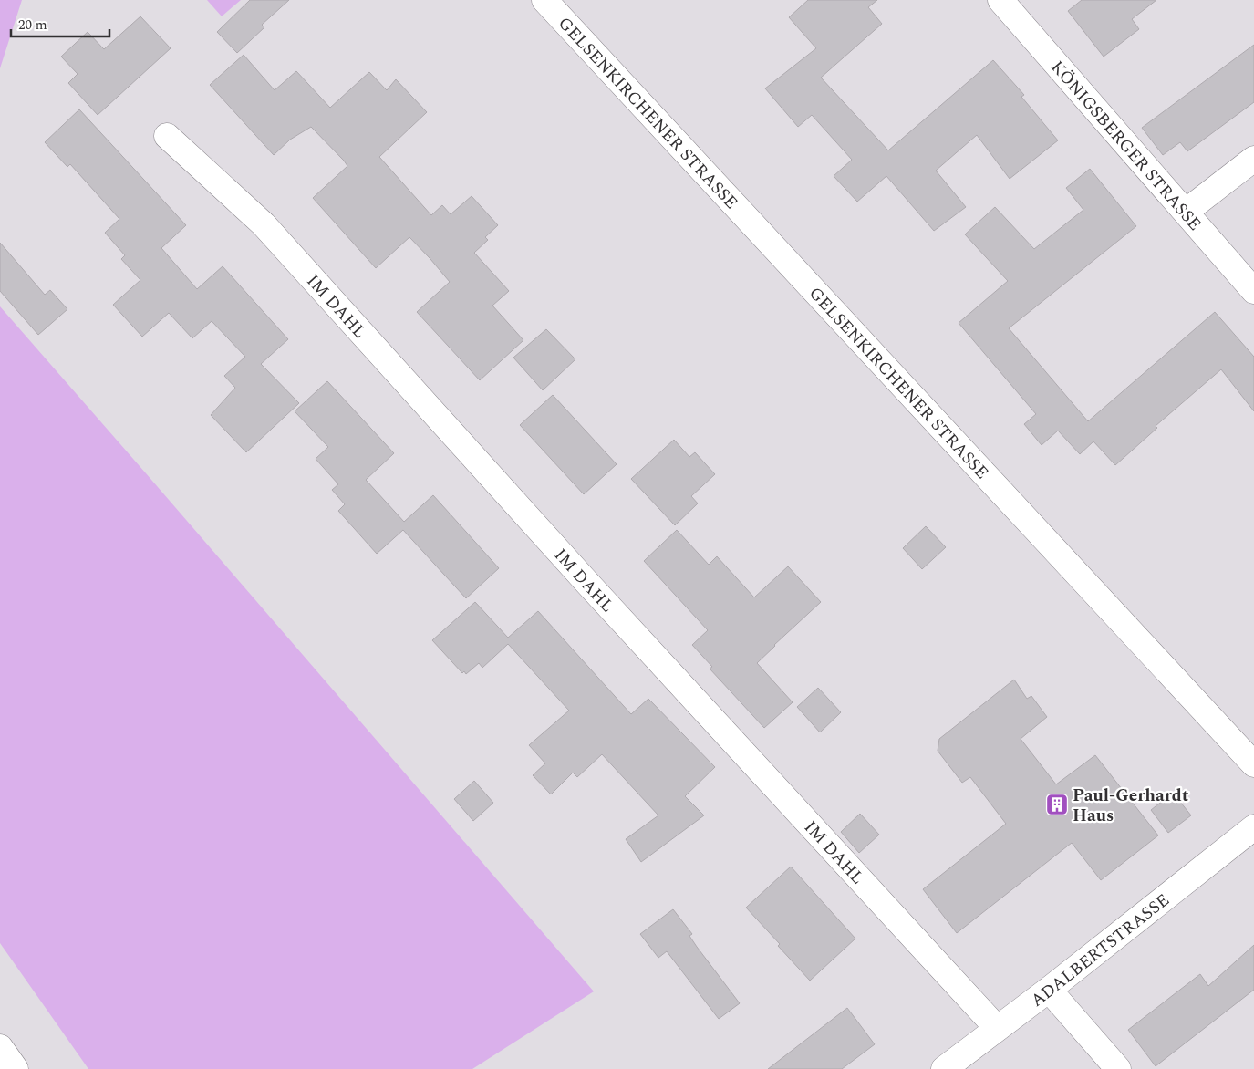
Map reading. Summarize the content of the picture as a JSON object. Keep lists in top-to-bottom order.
{
  "streets": {
    "main road": [
      "GELSENKIRCHENER STRASSE",
      "KÖNIGSBERGER STRASSE",
      "IM DAHL",
      "ADALBERTSTRASSE"
    ]
  },
  "crossings": [
    ["IM DAHL", "ADALBERTSTRASSE"]
  ],
  "places": {
    "building": ["Paul-Gerhardt Haus"]
  },
  "scale_bar": "20 m"
}
